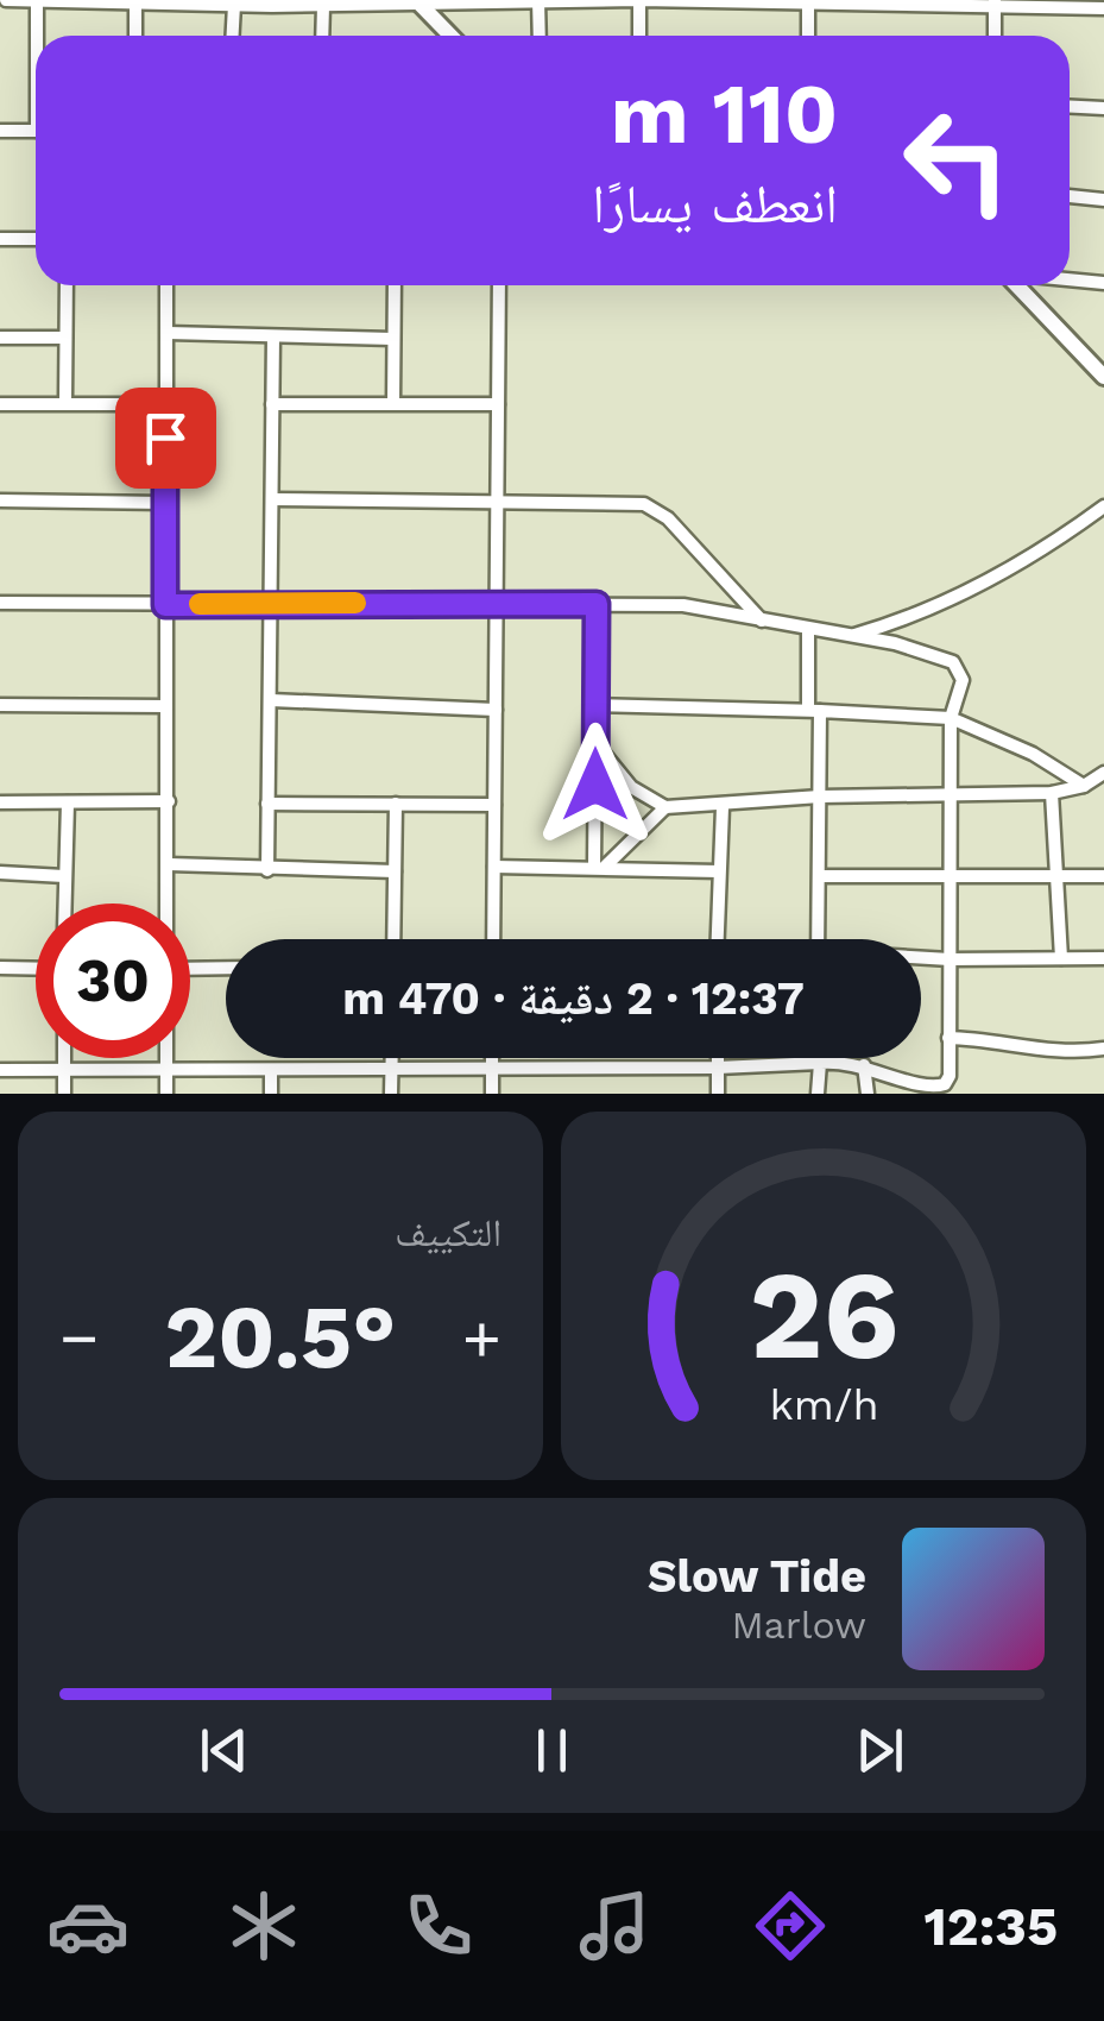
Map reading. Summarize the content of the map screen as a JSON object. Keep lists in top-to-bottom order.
{
  "page": {
    "turn": ["110 m", "انعطف يسارًا"],
    "limit": "30",
    "trip": "12:37 · 2 دقيقة · 470 m",
    "tile": "التكييف",
    "heat": ["−", "20.5°", "+"],
    "song": ["Slow Tide", "Marlow"],
    "tabs": "12:35",
    "gauge": ["26", "km/h"]
  }
}
